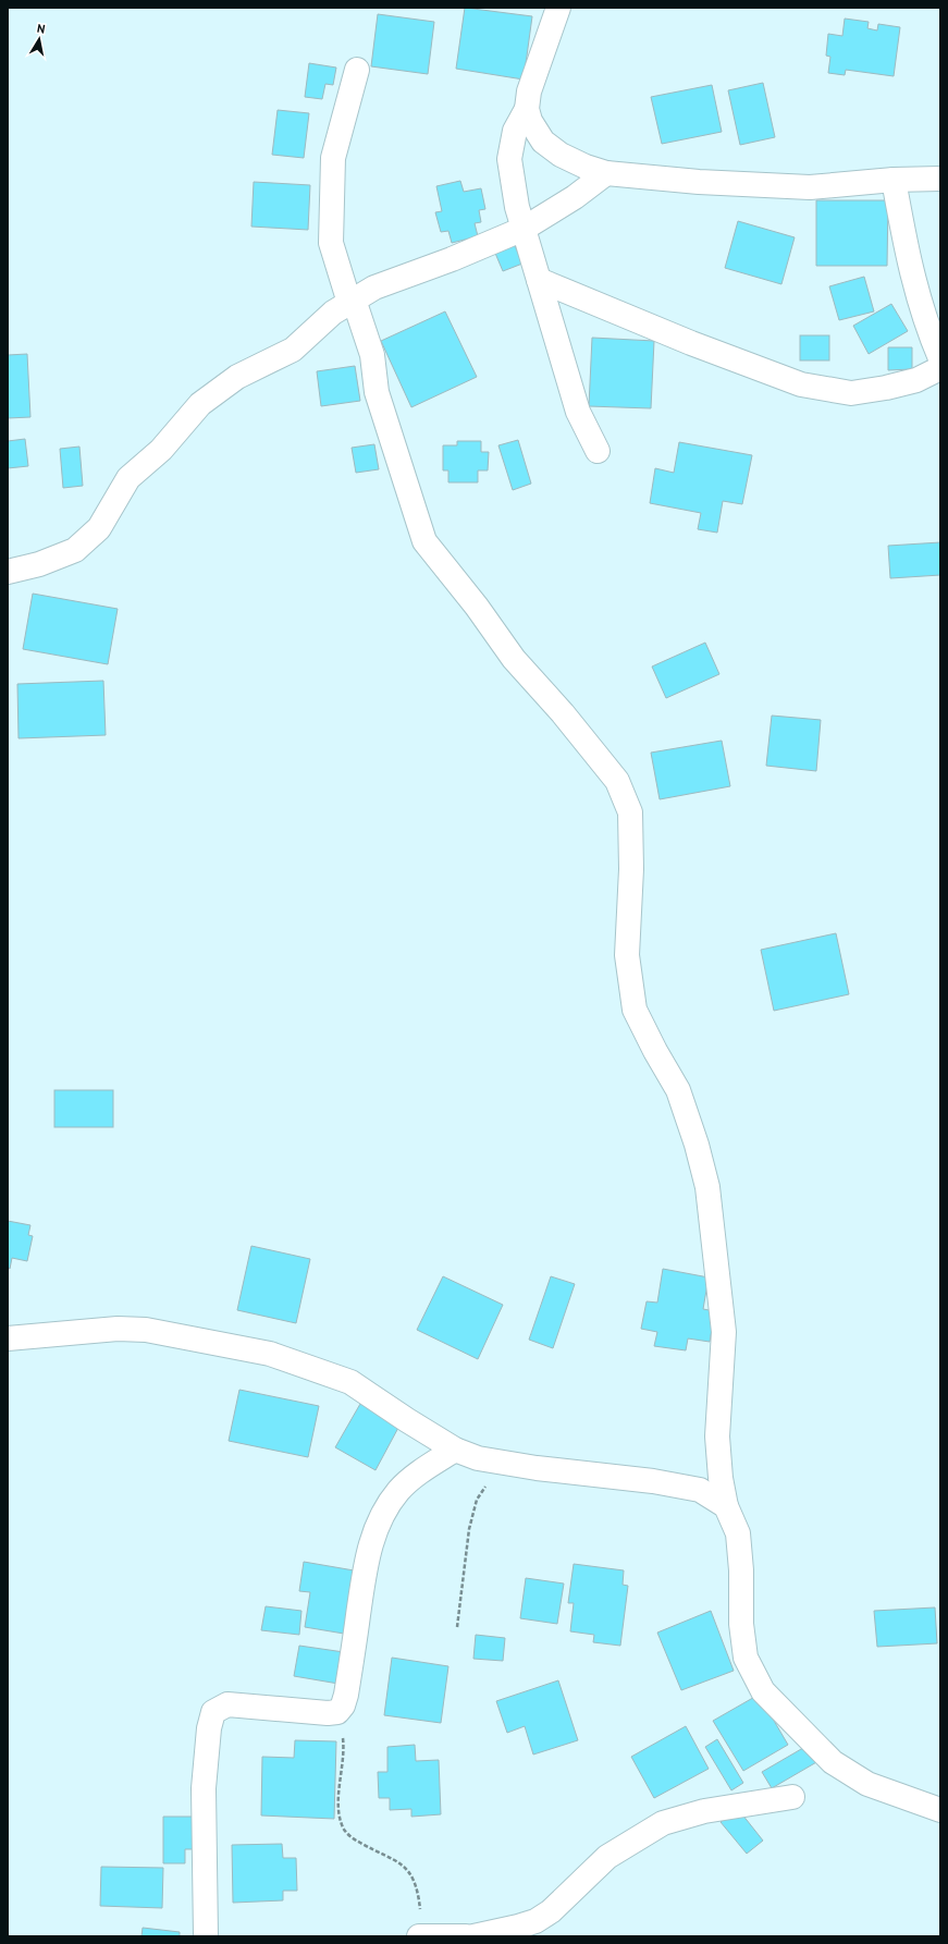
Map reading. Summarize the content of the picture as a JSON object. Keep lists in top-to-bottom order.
{
  "north": "top"
}
